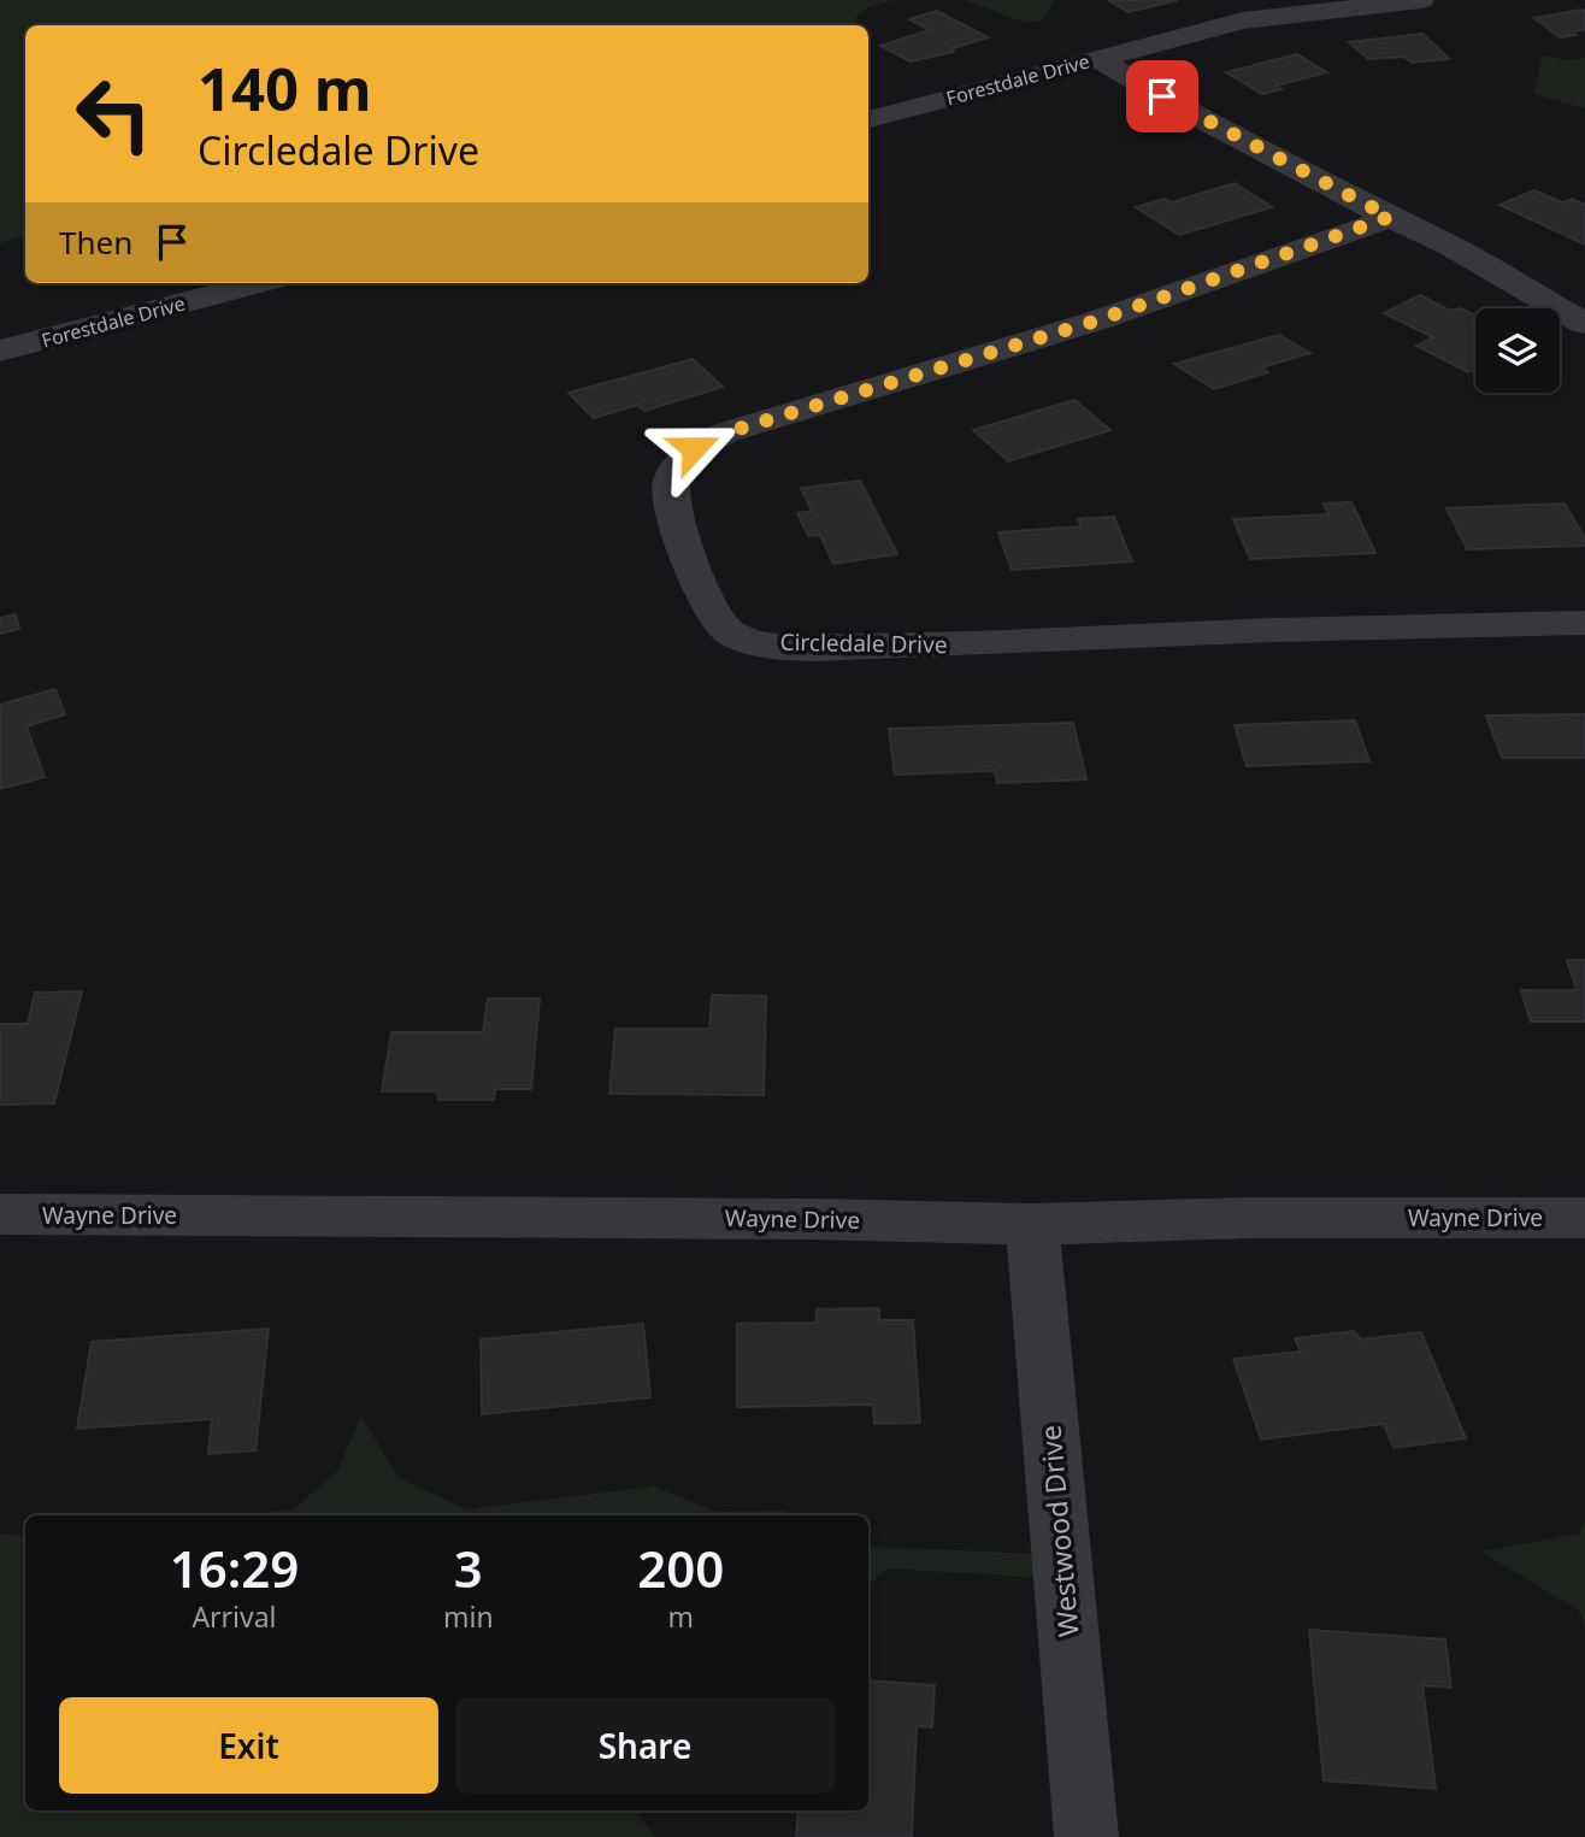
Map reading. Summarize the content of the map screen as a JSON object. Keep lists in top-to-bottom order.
{
  "streets": {
    "street": [
      "Forestdale Drive",
      "Circledale Drive",
      "Wayne Drive",
      "Westwood Drive"
    ]
  },
  "crossings": [
    ["Wayne Drive", "Westwood Drive"]
  ],
  "page": {
    "turn": ["140 m", "Circledale Drive"],
    "then": "Then",
    "eta": [
      "16:29",
      "Arrival",
      "3",
      "min",
      "200",
      "m"
    ],
    "buttons": ["Exit", "Share"]
  }
}
